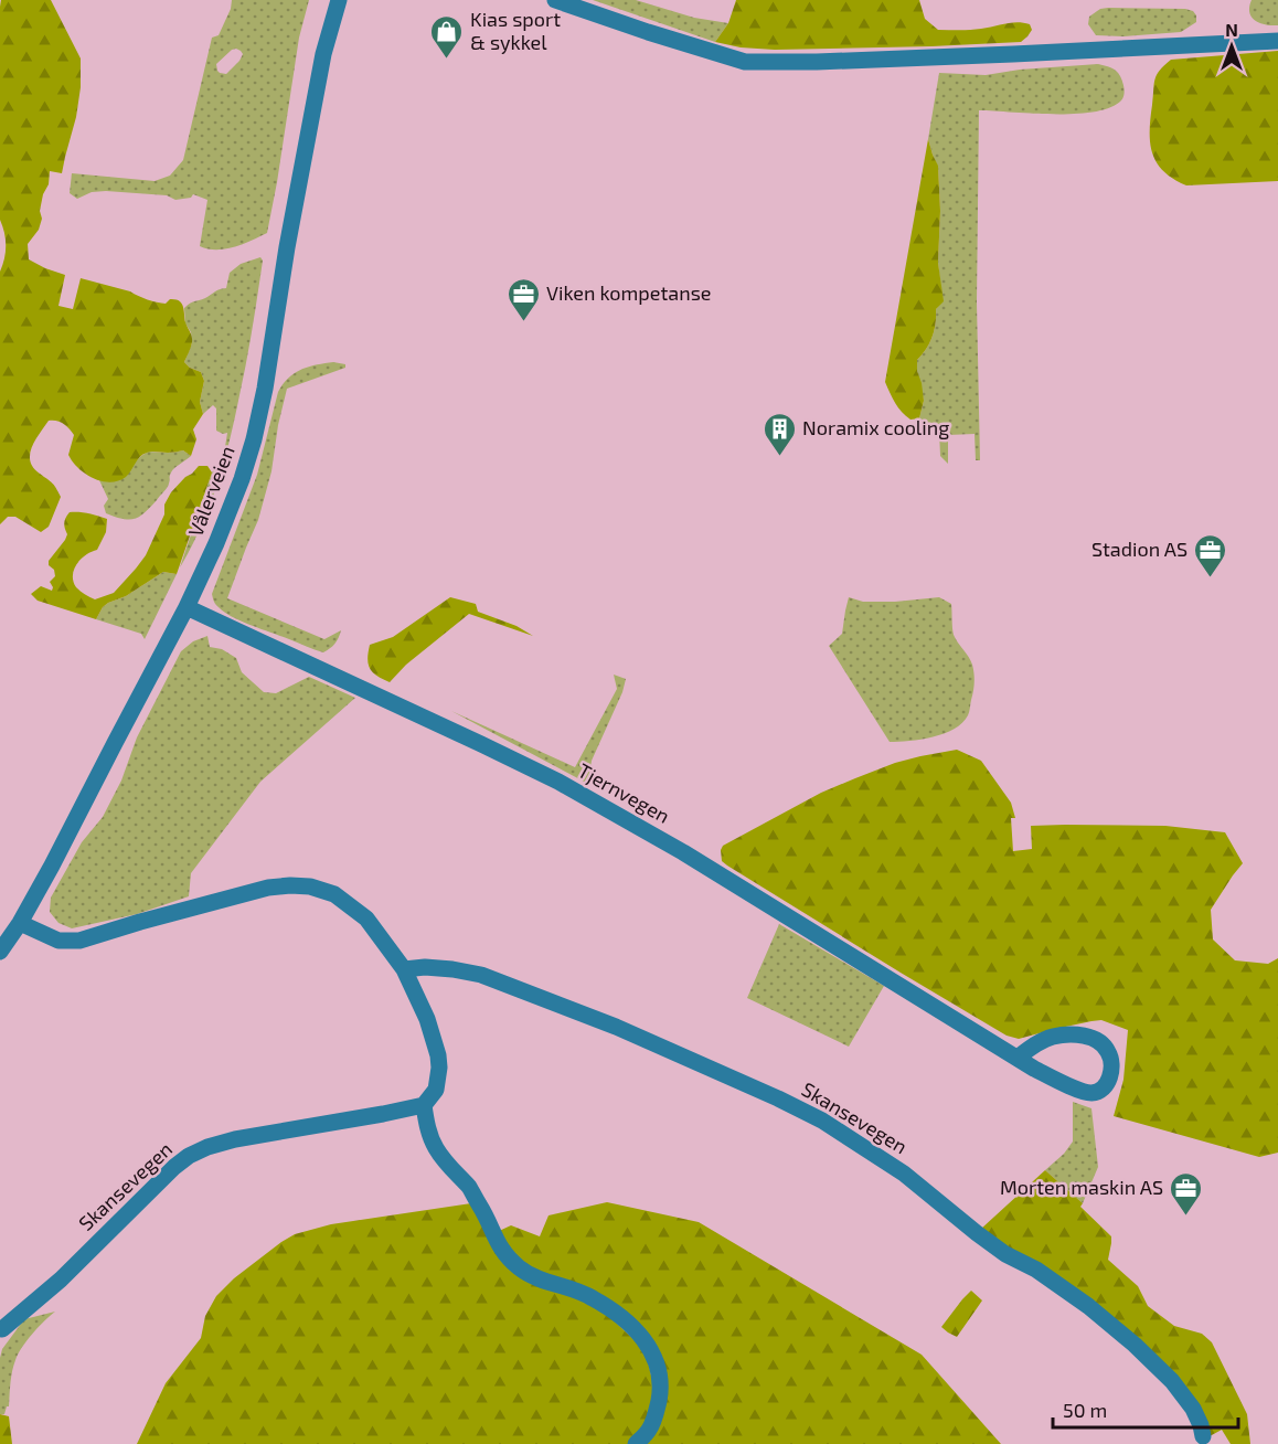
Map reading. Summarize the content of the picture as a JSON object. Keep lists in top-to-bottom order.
{
  "streets": {
    "street": ["Vålerveien", "Tjernvegen", "Skansevegen"]
  },
  "crossings": [
    ["Vålerveien", "Tjernvegen"]
  ],
  "places": {
    "shop": ["Kias sport & sykkel"],
    "office": ["Viken kompetanse", "Stadion AS", "Morten maskin AS"],
    "building": ["Noramix cooling"]
  },
  "scale_bar": "50 m",
  "north": "top"
}
